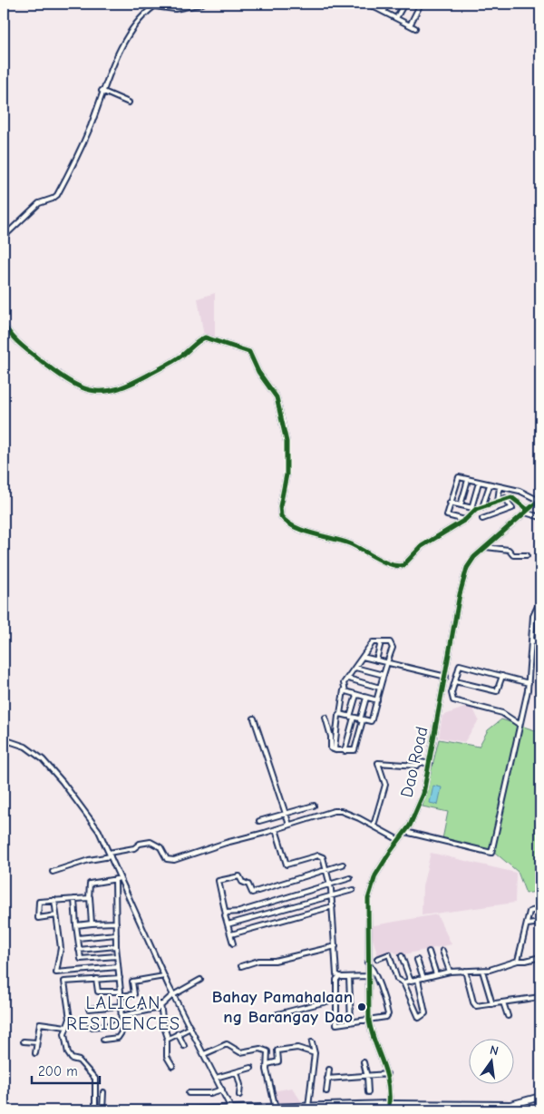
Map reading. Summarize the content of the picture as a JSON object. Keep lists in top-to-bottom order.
{
  "streets": {
    "street": ["Dao Road"]
  },
  "districts": ["LALICAN RESIDENCES"],
  "places": ["Bahay Pamahalaan ng Barangay Dao"],
  "scale_bar": "200 m",
  "north": "top"
}
